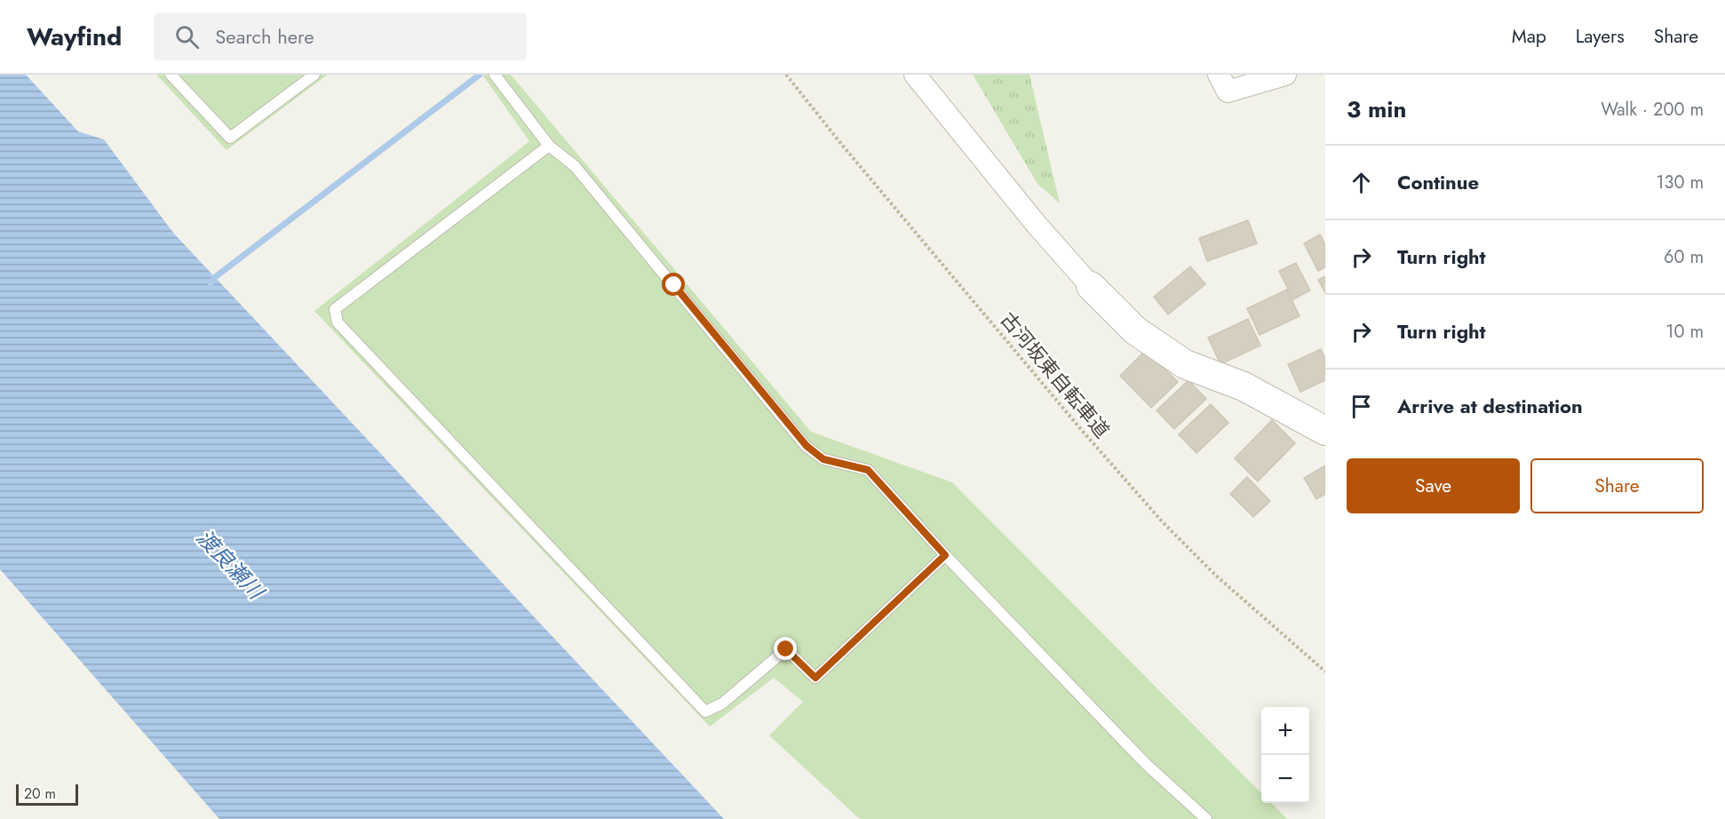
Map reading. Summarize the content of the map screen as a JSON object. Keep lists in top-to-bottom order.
{
  "streets": {
    "path": ["古河坂東自転車道"]
  },
  "water": ["渡良瀬川"],
  "scale_bar": "20 m",
  "page": {
    "header": "Wayfind",
    "search": "Search here",
    "nav": ["Map", "Layers", "Share"],
    "heading": ["3 min", "Walk · 200 m"],
    "list": [
      ["Continue", "130 m"],
      ["Turn right", "60 m"],
      ["Turn right", "10 m"],
      "Arrive at destination"
    ],
    "buttons": ["Save", "Share"],
    "map_buttons": ["+", "−"],
    "scale": "20 m"
  }
}
